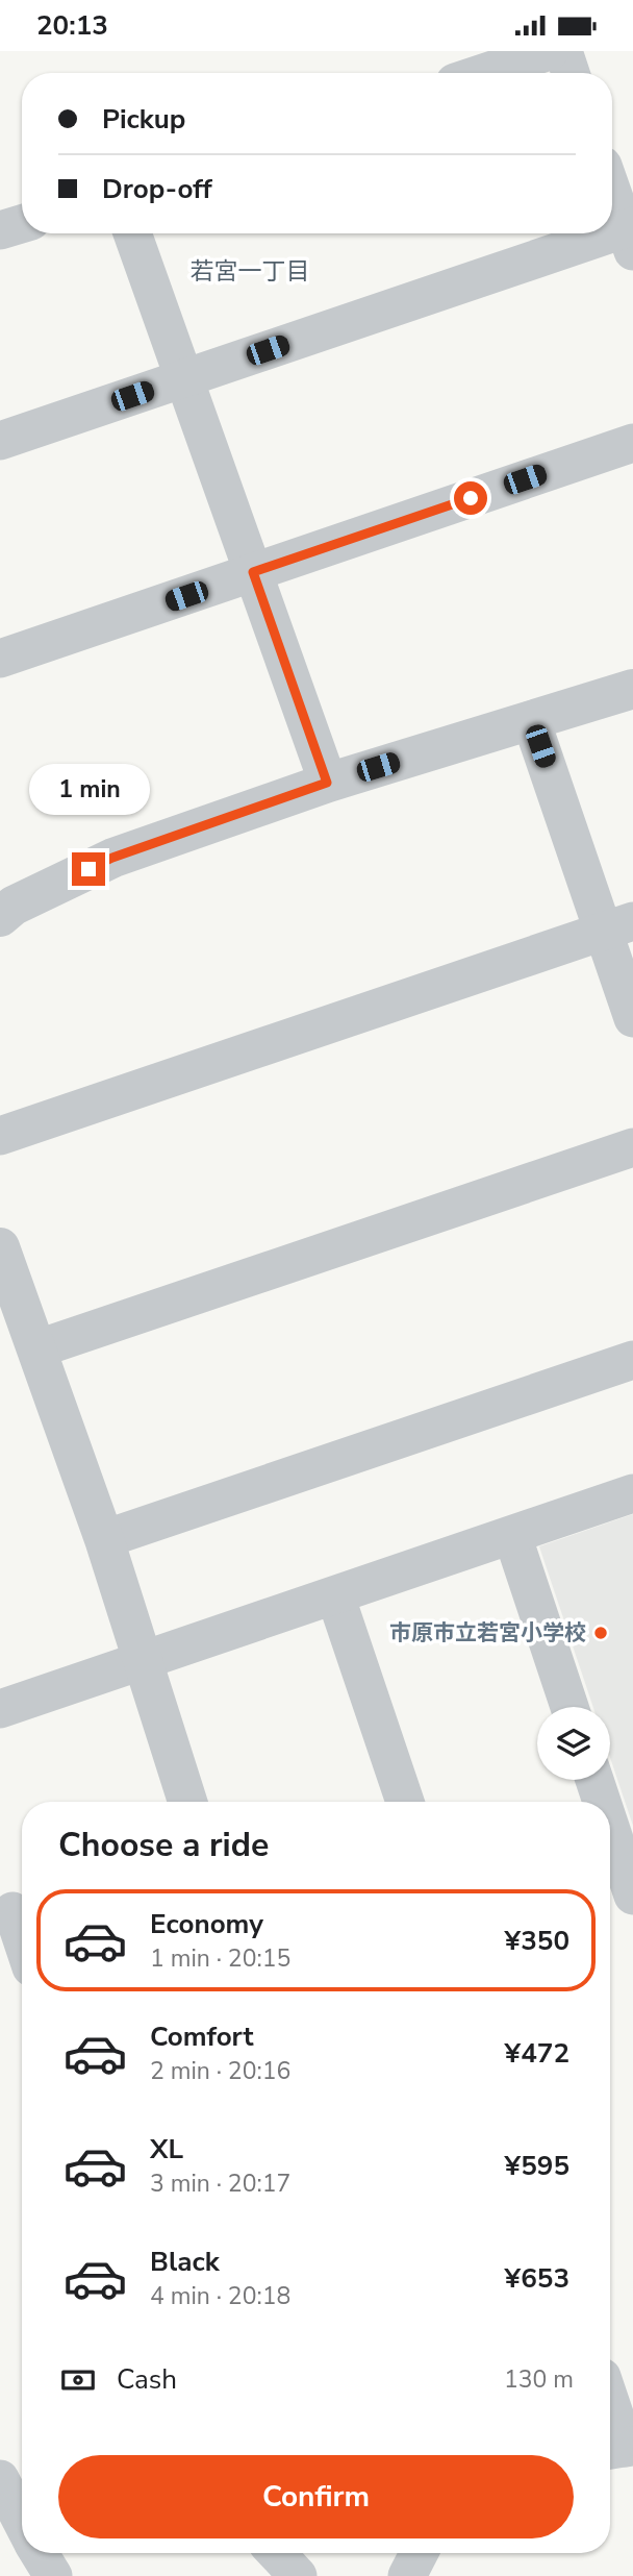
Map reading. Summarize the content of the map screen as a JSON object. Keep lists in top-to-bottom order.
{
  "districts": ["若宮一丁目"],
  "places": ["市原市立若宮小学校"],
  "page": {
    "status": "20:13",
    "banner": ["Pickup", "Drop-off"],
    "bubble": "1 min",
    "heading": "Choose a ride",
    "list": [
      {
        "name": "Economy",
        "note": "1 min · 20:15",
        "value": "¥350"
      },
      {
        "name": "Comfort",
        "note": "2 min · 20:16",
        "value": "¥472"
      },
      {
        "name": "XL",
        "note": "3 min · 20:17",
        "value": "¥595"
      },
      {
        "name": "Black",
        "note": "4 min · 20:18",
        "value": "¥653"
      }
    ],
    "pay": ["Cash", "130 m"],
    "buttons": "Confirm"
  }
}
